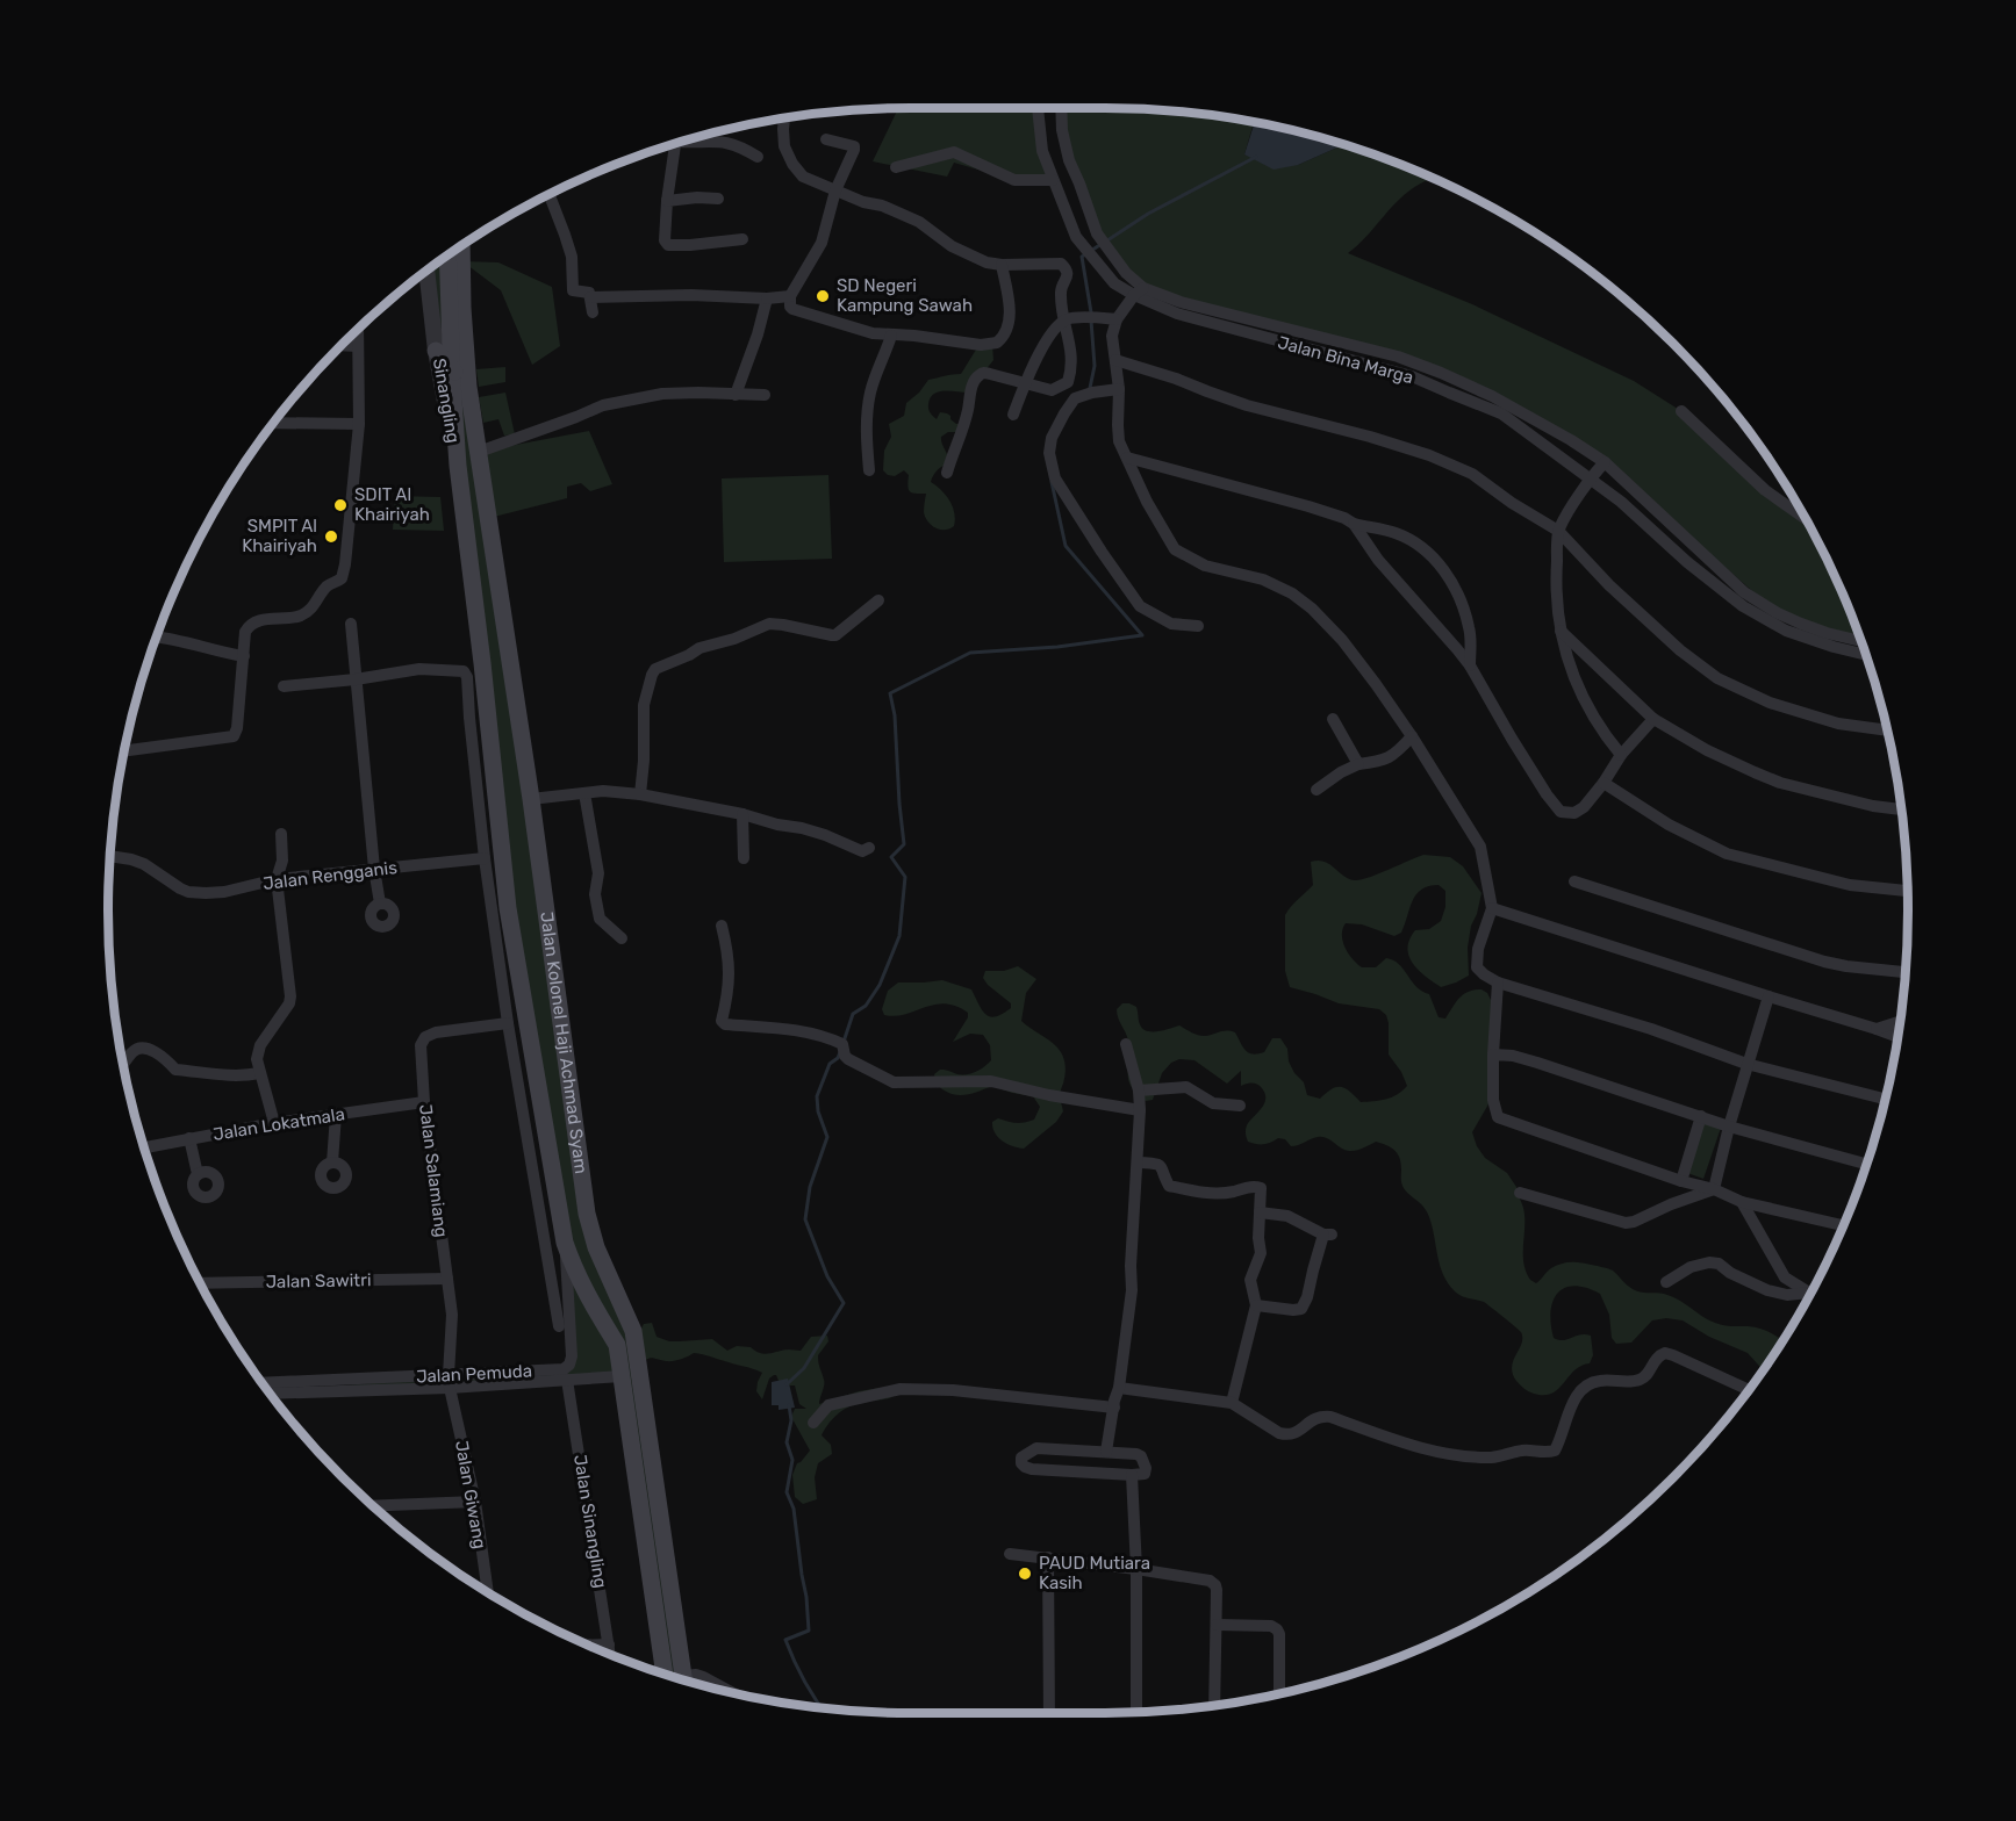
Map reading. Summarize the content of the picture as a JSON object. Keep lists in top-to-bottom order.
{
  "streets": {
    "main road": ["Jalan Kolonel Haji Achmad Syam"],
    "street": [
      "Jalan Bina Marga",
      "Sinangling",
      "Jalan Rengganis",
      "Jalan Lokatmala",
      "Jalan Salamiang",
      "Jalan Sawitri",
      "Jalan Pemuda",
      "Jalan Giwang",
      "Jalan Sinangling"
    ]
  },
  "crossings": [
    ["Sinangling", "Jalan Kolonel Haji Achmad Syam"],
    ["Jalan Kolonel Haji Achmad Syam", "Jalan Pemuda"],
    ["Jalan Lokatmala", "Jalan Salamiang"],
    ["Jalan Salamiang", "Jalan Sawitri"],
    ["Jalan Salamiang", "Jalan Pemuda"],
    ["Jalan Salamiang", "Jalan Giwang"],
    ["Jalan Pemuda", "Jalan Giwang"],
    ["Jalan Pemuda", "Jalan Sinangling"]
  ],
  "places": [
    "SD Negeri Kampung Sawah",
    "SDIT Al Khairiyah",
    "SMPIT Al Khairiyah",
    "PAUD Mutiara Kasih"
  ]
}
